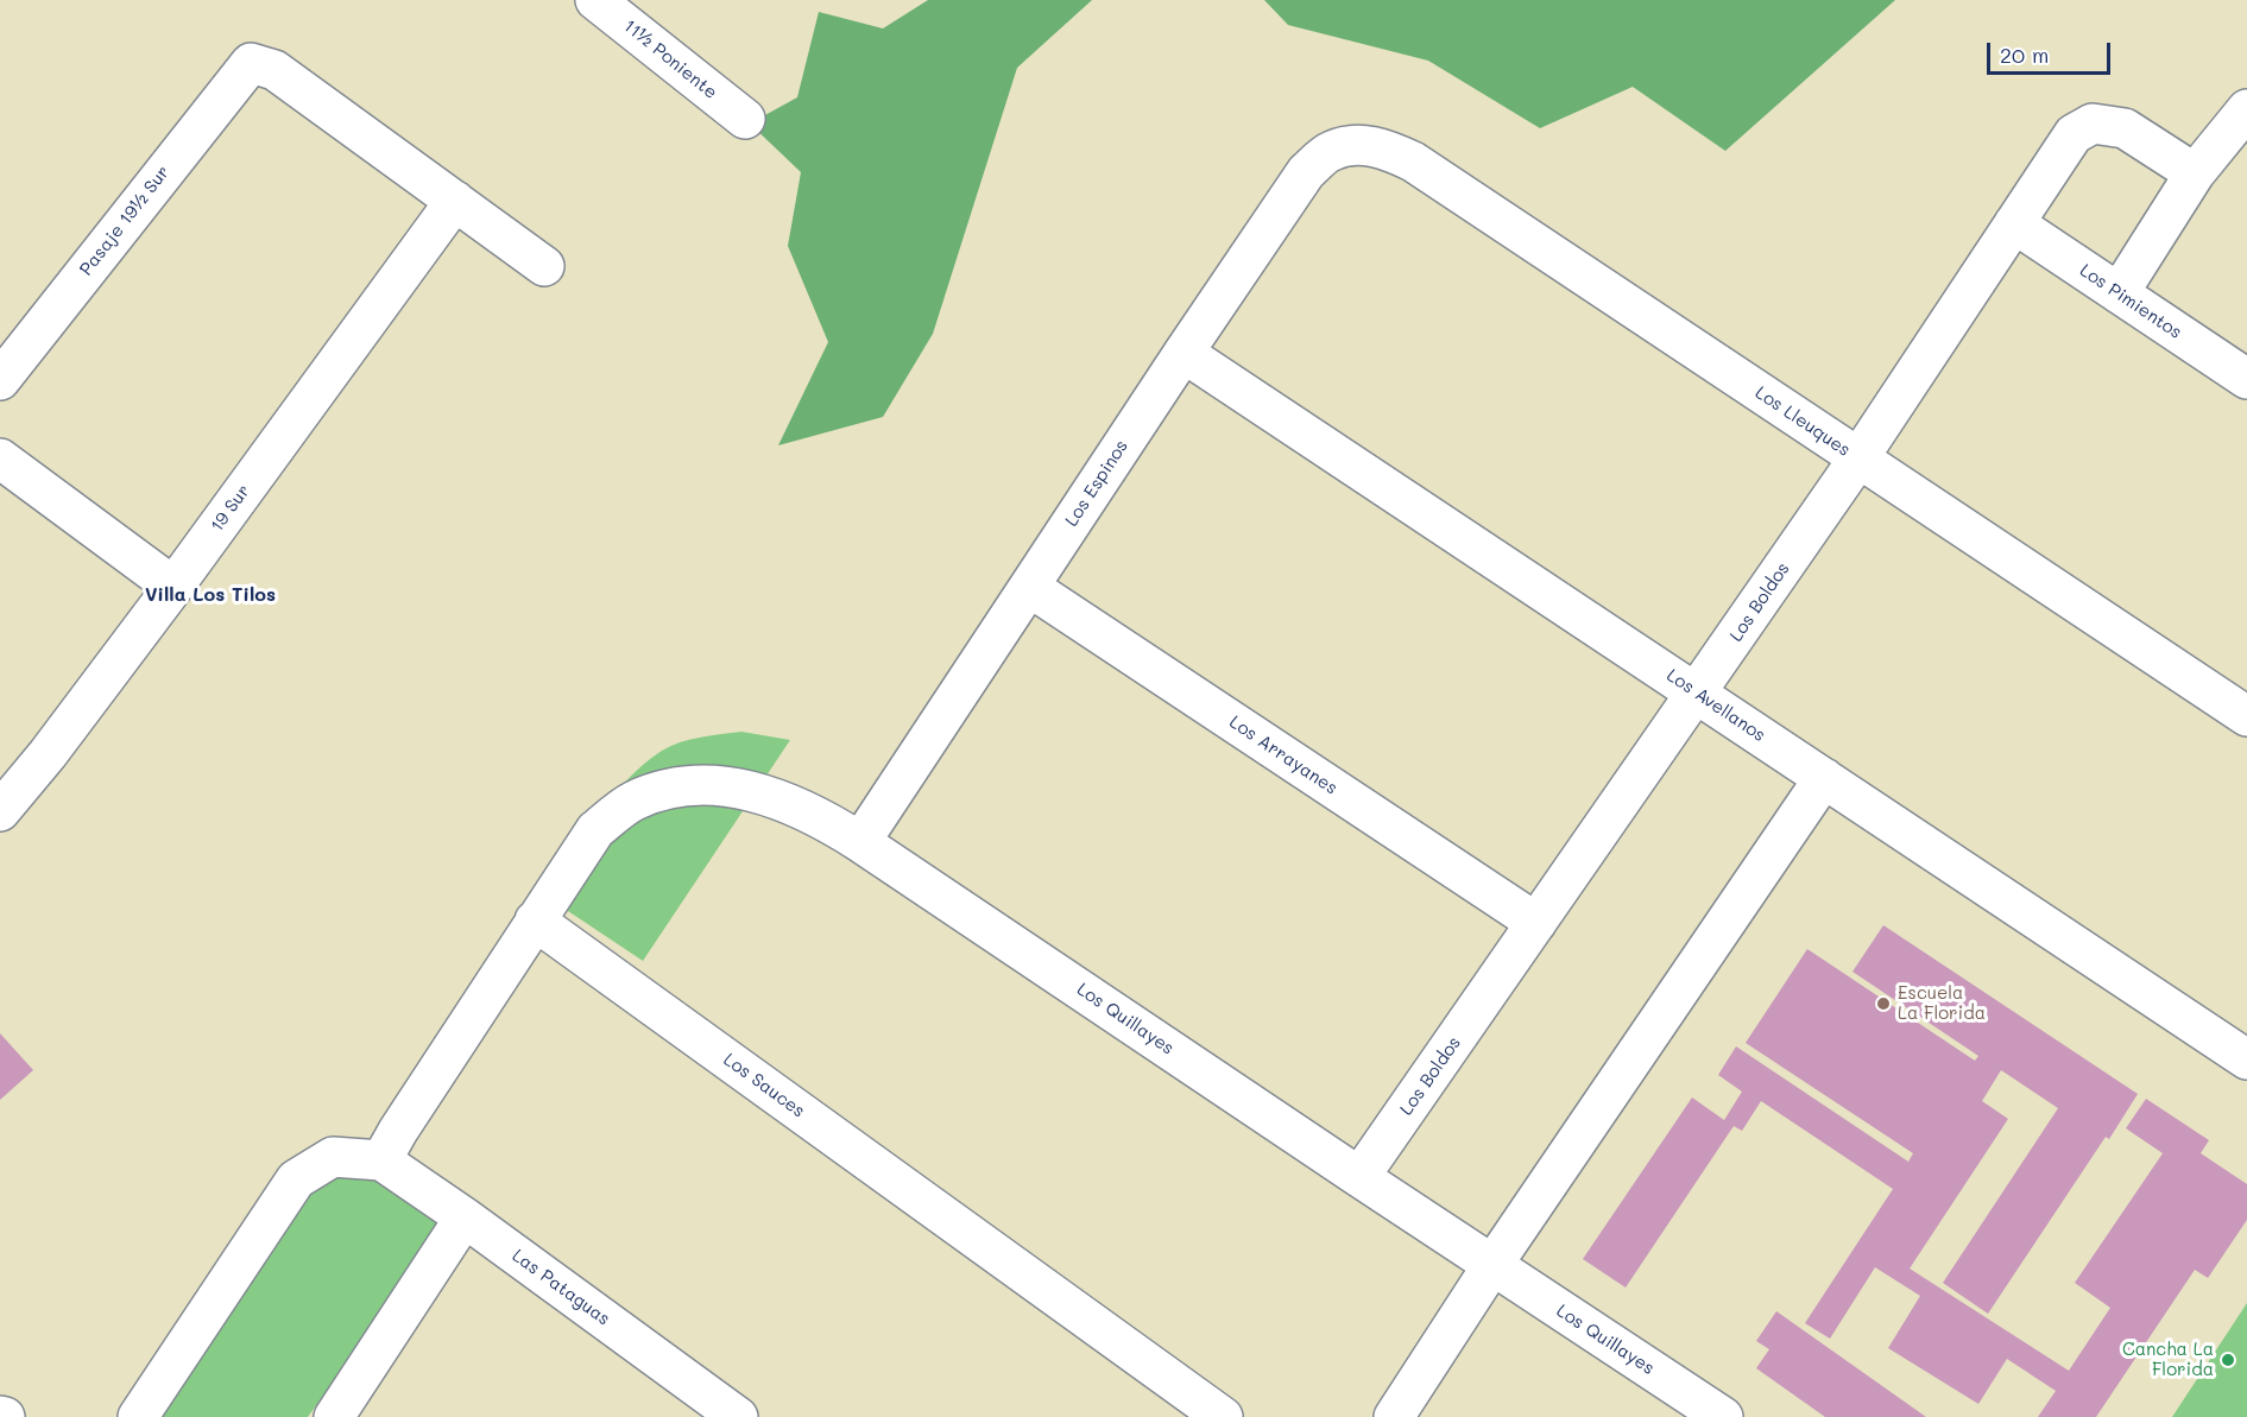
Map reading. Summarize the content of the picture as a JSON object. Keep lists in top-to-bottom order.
{
  "streets": {
    "street": [
      "11½ Poniente",
      "Pasaje 19½ Sur",
      "Los Pimientos",
      "Los Lleuques",
      "Los Espinos",
      "19 Sur",
      "Los Boldos",
      "Los Avellanos",
      "Los Arrayanes",
      "Los Quillayes",
      "Los Sauces",
      "Las Pataguas"
    ]
  },
  "crossings": [
    ["Pasaje 19½ Sur", "19 Sur"],
    ["Los Pimientos", "Los Boldos"],
    ["Los Lleuques", "Los Espinos"],
    ["Los Lleuques", "Los Boldos"],
    ["Los Espinos", "Los Avellanos"],
    ["Los Espinos", "Los Arrayanes"],
    ["Los Espinos", "Los Quillayes"],
    ["Los Boldos", "Los Avellanos"],
    ["Los Boldos", "Los Arrayanes"],
    ["Los Boldos", "Los Quillayes"],
    ["Los Quillayes", "Los Sauces"]
  ],
  "districts": ["Villa Los Tilos"],
  "places": ["Escuela La Florida", "Cancha La Florida"],
  "scale_bar": "20 m"
}
